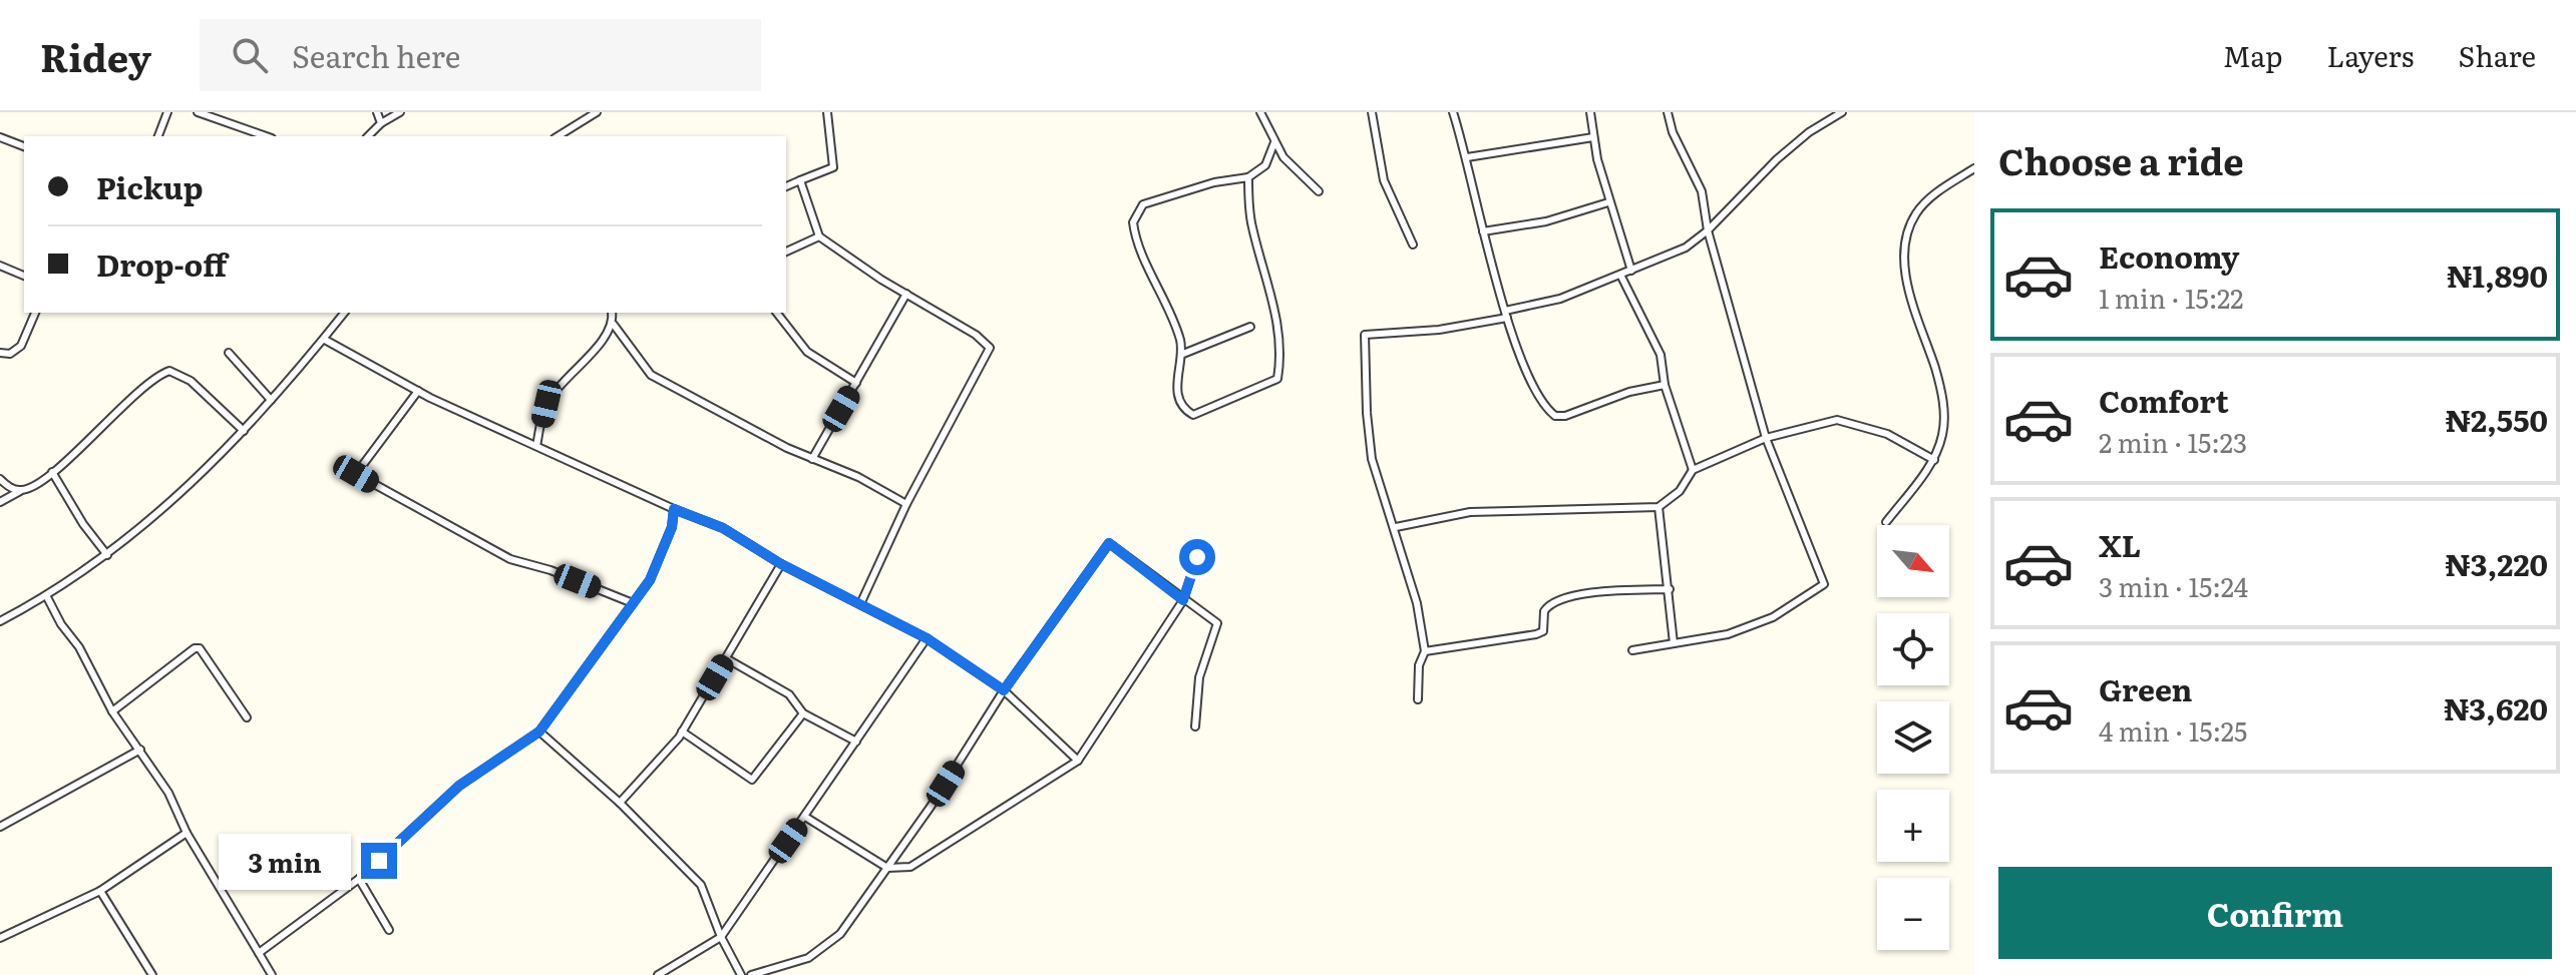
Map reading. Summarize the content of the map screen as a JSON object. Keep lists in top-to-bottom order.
{
  "north": "bottom right",
  "page": {
    "header": "Ridey",
    "search": "Search here",
    "nav": ["Map", "Layers", "Share"],
    "heading": "Choose a ride",
    "banner": ["Pickup", "Drop-off"],
    "list": [
      {
        "name": "Economy",
        "note": "1 min · 15:22",
        "value": "₦1,890"
      },
      {
        "name": "Comfort",
        "note": "2 min · 15:23",
        "value": "₦2,550"
      },
      {
        "name": "XL",
        "note": "3 min · 15:24",
        "value": "₦3,220"
      },
      {
        "name": "Green",
        "note": "4 min · 15:25",
        "value": "₦3,620"
      }
    ],
    "map_buttons": ["+", "−"],
    "bubble": "3 min",
    "buttons": "Confirm"
  }
}
